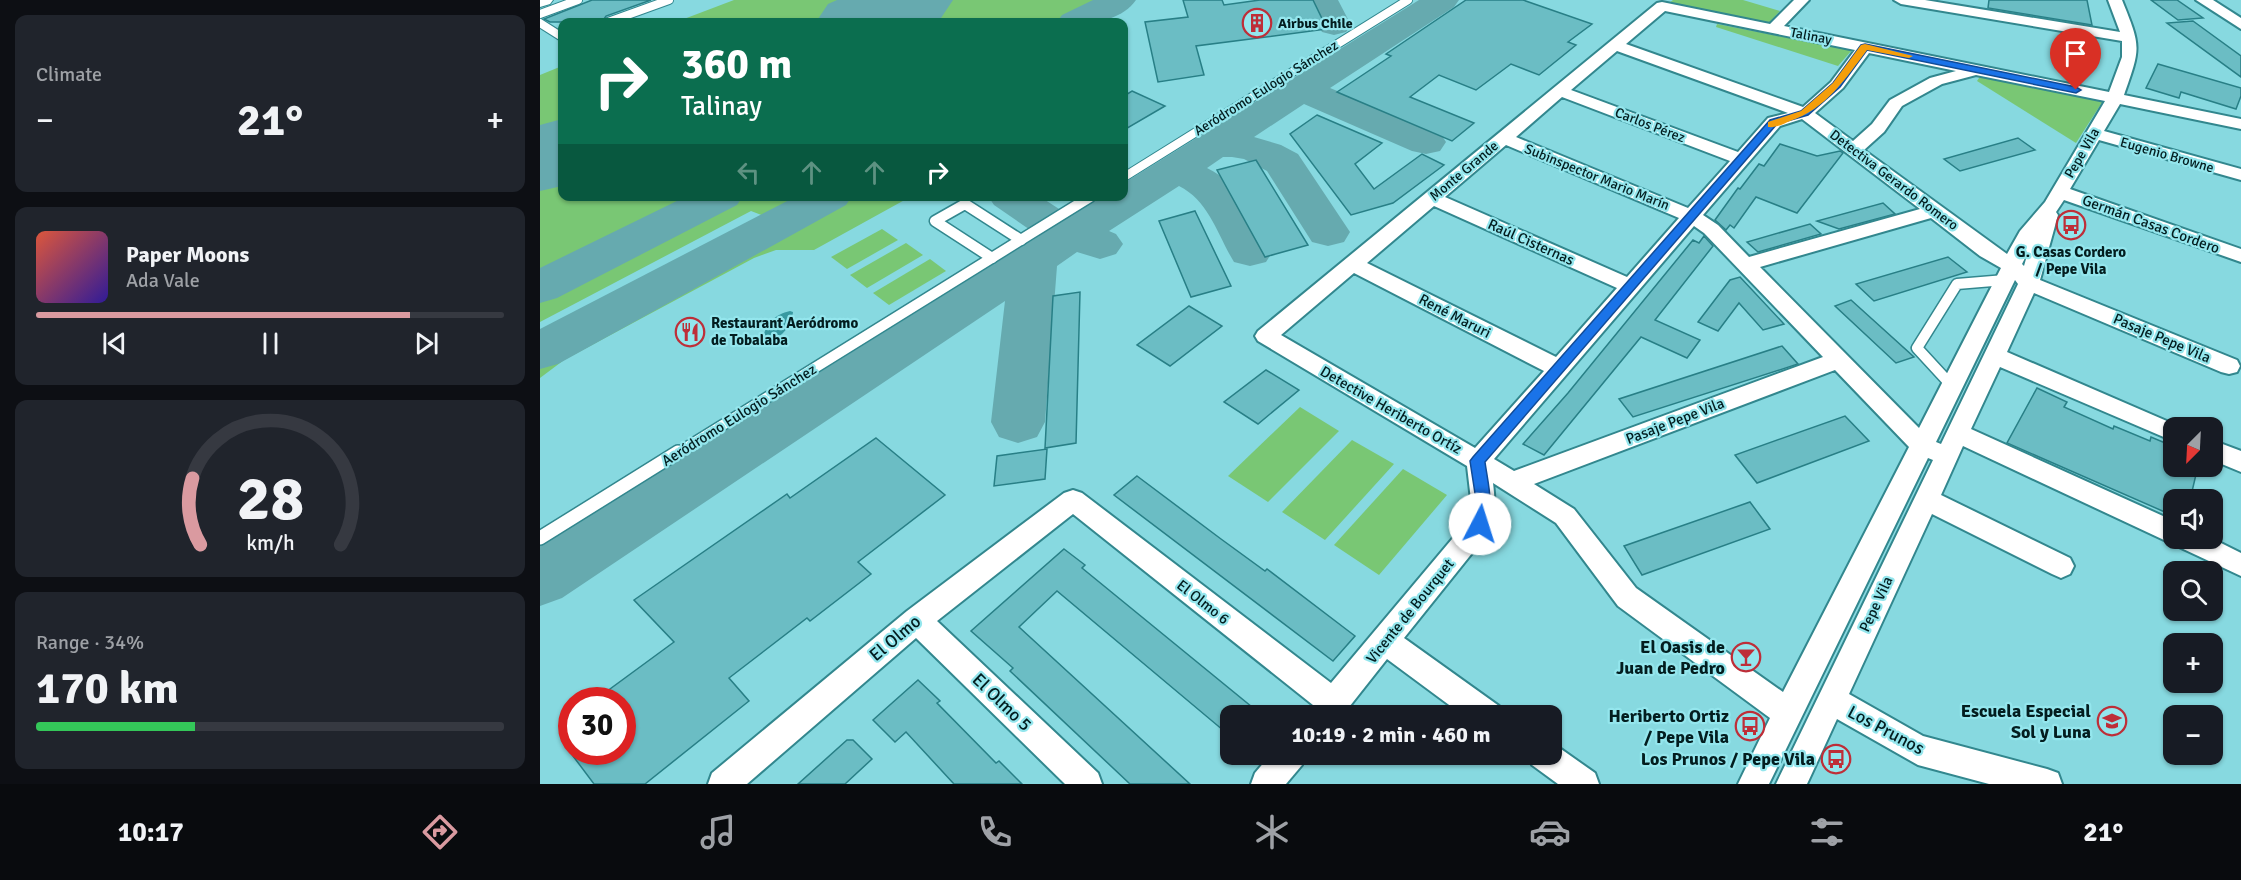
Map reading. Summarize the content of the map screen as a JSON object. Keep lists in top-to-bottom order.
{
  "streets": {
    "street": [
      "Talinay",
      "Carlos Pérez",
      "Pepe Vila",
      "Eugenio Browne",
      "Monte Grande",
      "Subinspector Mario Marín",
      "Detectiva Gerardo Romero",
      "Germán Casas Cordero",
      "Raúl Cisternas",
      "René Maruri",
      "Pasaje Pepe Vila",
      "Detective Heriberto Ortíz",
      "El Olmo 6",
      "Vicente de Bourquet",
      "El Olmo",
      "El Olmo 5",
      "Los Prunos"
    ],
    "lane": ["Aeródromo Eulogio Sánchez"]
  },
  "crossings": [
    ["Talinay", "Pepe Vila"],
    ["Talinay", "Monte Grande"],
    ["Carlos Pérez", "Monte Grande"],
    ["Pepe Vila", "Eugenio Browne"],
    ["Pepe Vila", "Detectiva Gerardo Romero"],
    ["Pepe Vila", "Germán Casas Cordero"],
    ["Pepe Vila", "Pasaje Pepe Vila"],
    ["Pepe Vila", "Detective Heriberto Ortíz"],
    ["Pepe Vila", "Los Prunos"],
    ["Monte Grande", "Subinspector Mario Marín"],
    ["Monte Grande", "Detectiva Gerardo Romero"],
    ["Monte Grande", "Raúl Cisternas"],
    ["Monte Grande", "René Maruri"],
    ["Monte Grande", "Detective Heriberto Ortíz"],
    ["Detectiva Gerardo Romero", "Pasaje Pepe Vila"],
    ["Pasaje Pepe Vila", "Detective Heriberto Ortíz"],
    ["Detective Heriberto Ortíz", "Vicente de Bourquet"],
    ["El Olmo 6", "El Olmo"],
    ["El Olmo", "El Olmo 5"]
  ],
  "places": {
    "building": ["Airbus Chile"],
    "bus stop": ["G. Casas Cordero / Pepe Vila", "Heriberto Ortiz / Pepe Vila", "Los Prunos / Pepe Vila"],
    "restaurant": ["Restaurant Aeródromo de Tobalaba"],
    "bar": ["El Oasis de Juan de Pedro"],
    "school or university": ["Escuela Especial Sol y Luna"]
  },
  "north": "bottom left",
  "page": {
    "tile": [
      "Climate",
      ["Range · 34%", "170 km"]
    ],
    "turn": ["360 m", "Talinay"],
    "heat": ["−", "21°", "+"],
    "song": ["Paper Moons", "Ada Vale"],
    "map_buttons": ["+", "−"],
    "limit": "30",
    "trip": "10:19 · 2 min · 460 m",
    "tabs": ["10:17", "21°"],
    "gauge": ["28", "km/h"]
  }
}
